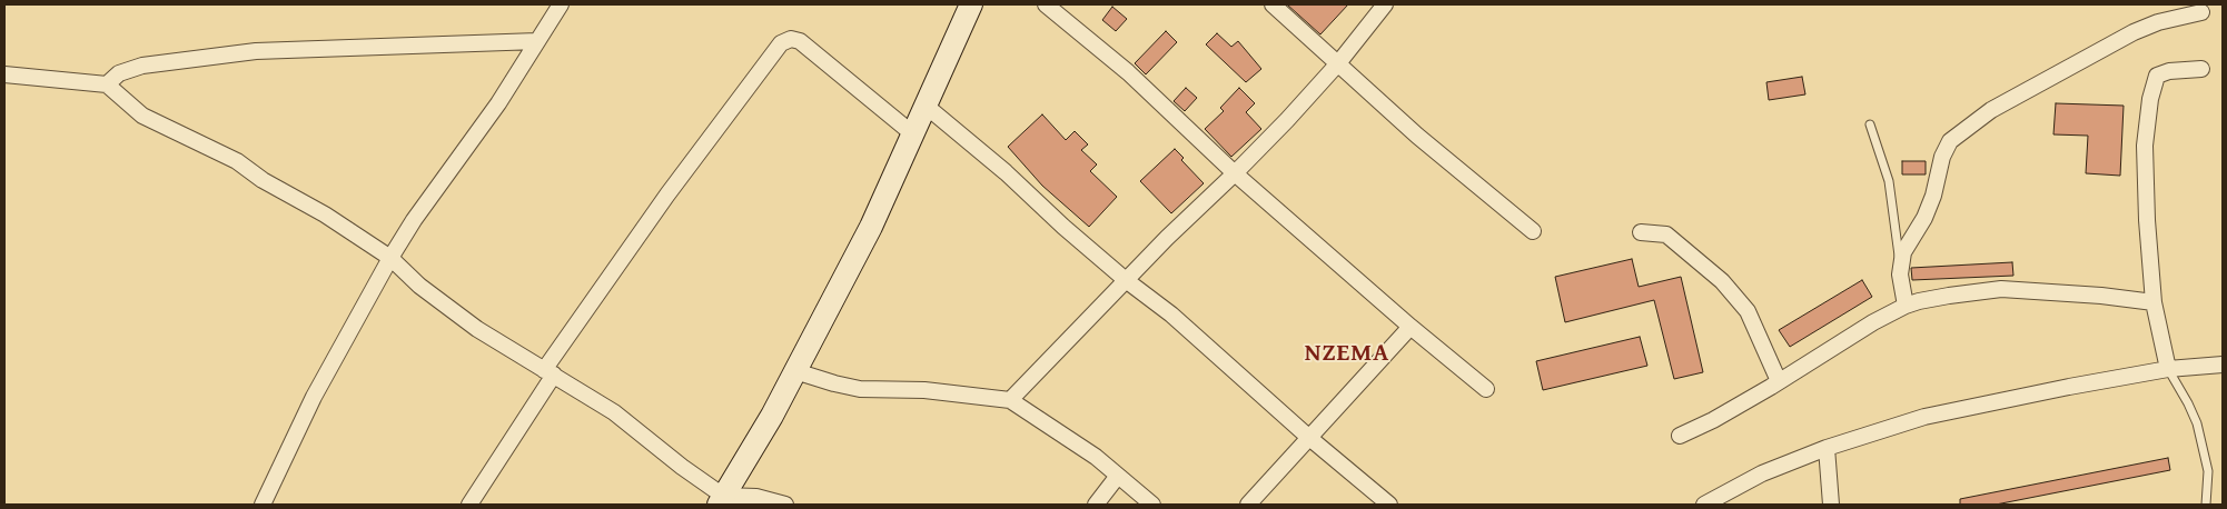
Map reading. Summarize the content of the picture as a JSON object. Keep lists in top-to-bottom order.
{
  "districts": ["NZEMA"]
}
